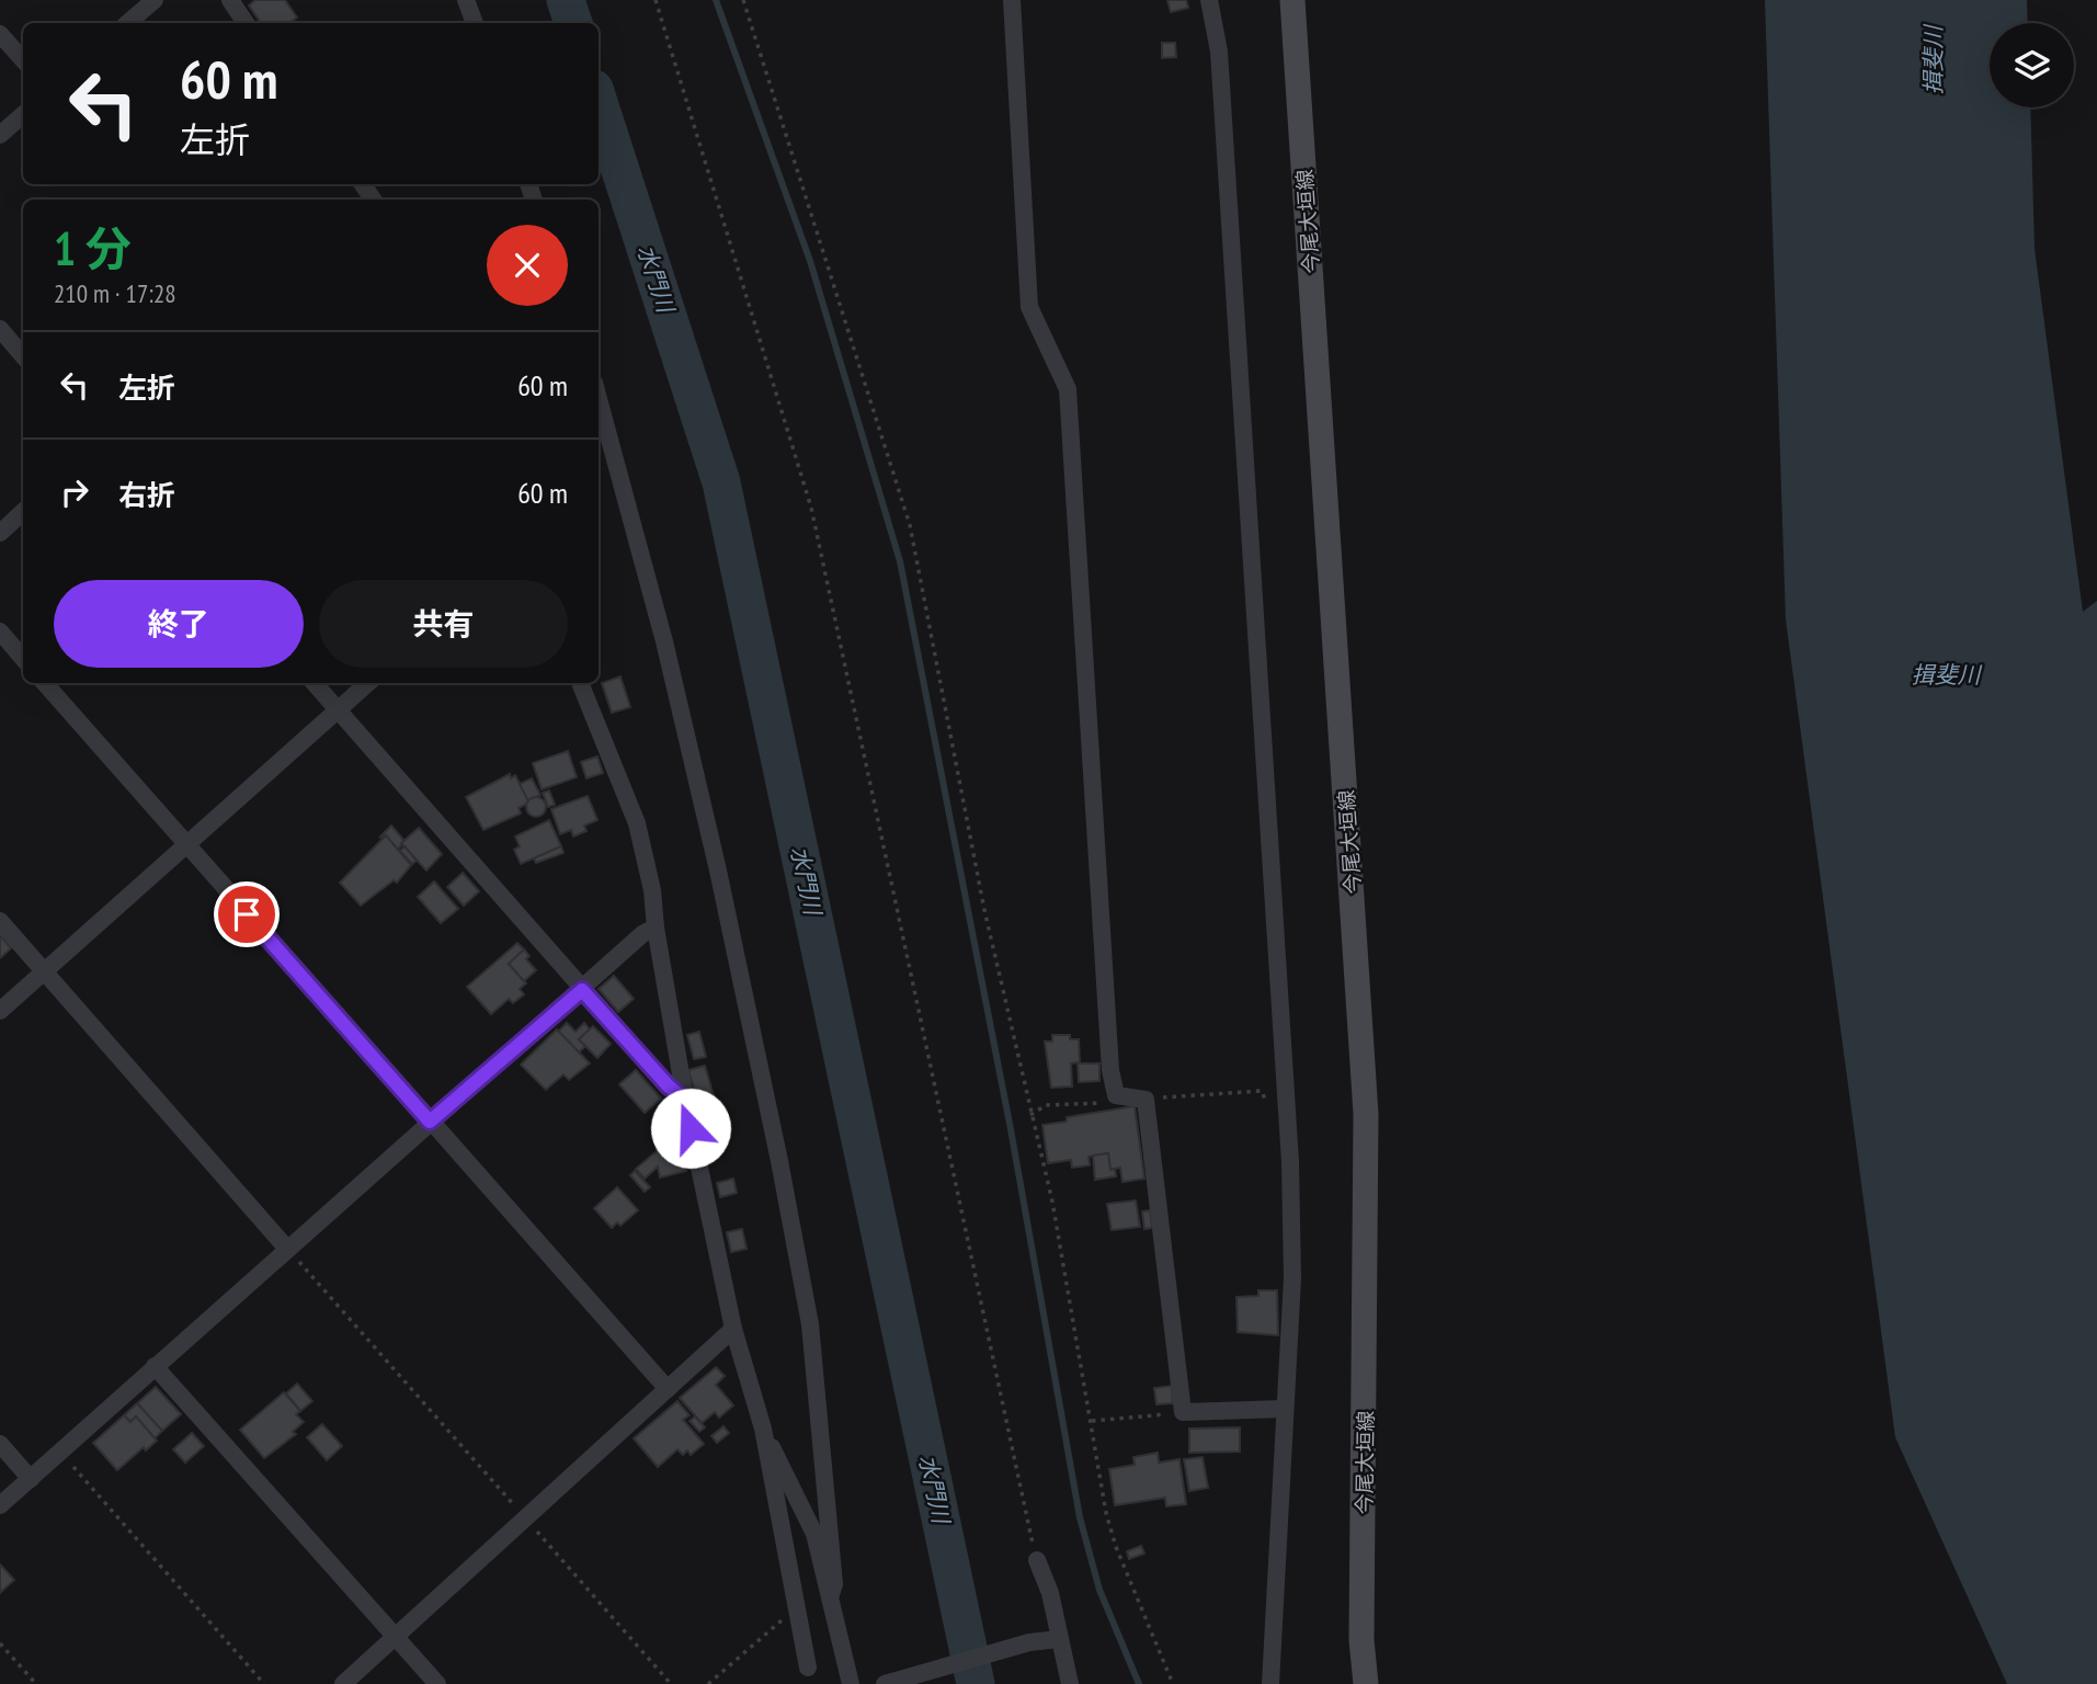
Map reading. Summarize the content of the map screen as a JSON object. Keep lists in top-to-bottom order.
{
  "streets": {
    "main road": ["今尾大垣線"]
  },
  "water": ["揖斐川", "水門川"],
  "page": {
    "turn": ["60 m", "左折"],
    "heading": ["1 分", "210 m · 17:28"],
    "list": [
      {
        "name": "左折",
        "value": "60 m"
      },
      {
        "name": "右折",
        "value": "60 m"
      }
    ],
    "buttons": ["終了", "共有"]
  }
}
